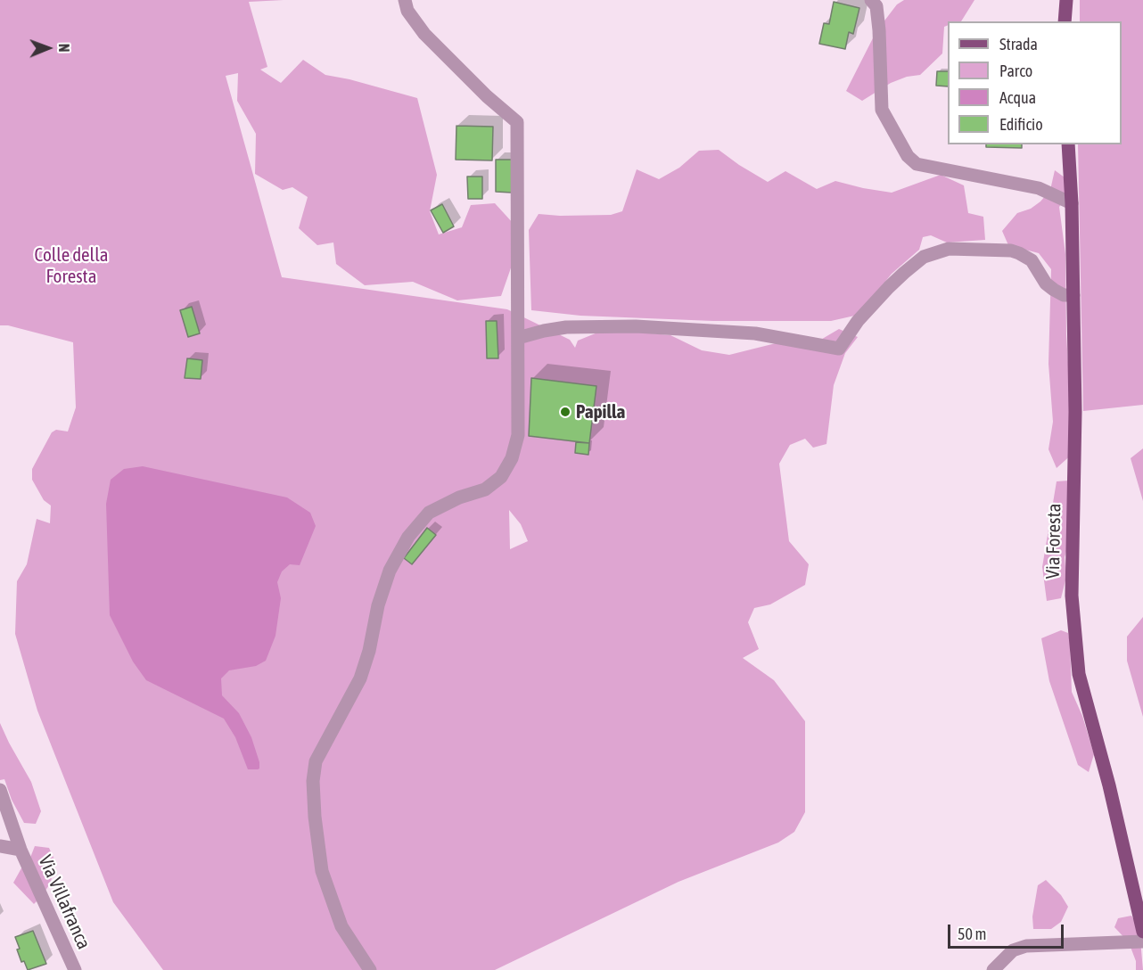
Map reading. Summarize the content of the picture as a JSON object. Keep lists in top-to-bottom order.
{
  "streets": {
    "main road": ["Via Foresta"],
    "street": ["Via Villafranca"]
  },
  "parks": ["Colle della Foresta"],
  "places": ["Papilla"],
  "legend": [
    "Strada",
    "Parco",
    "Acqua",
    "Edificio"
  ],
  "scale_bar": "50 m",
  "north": "right"
}
